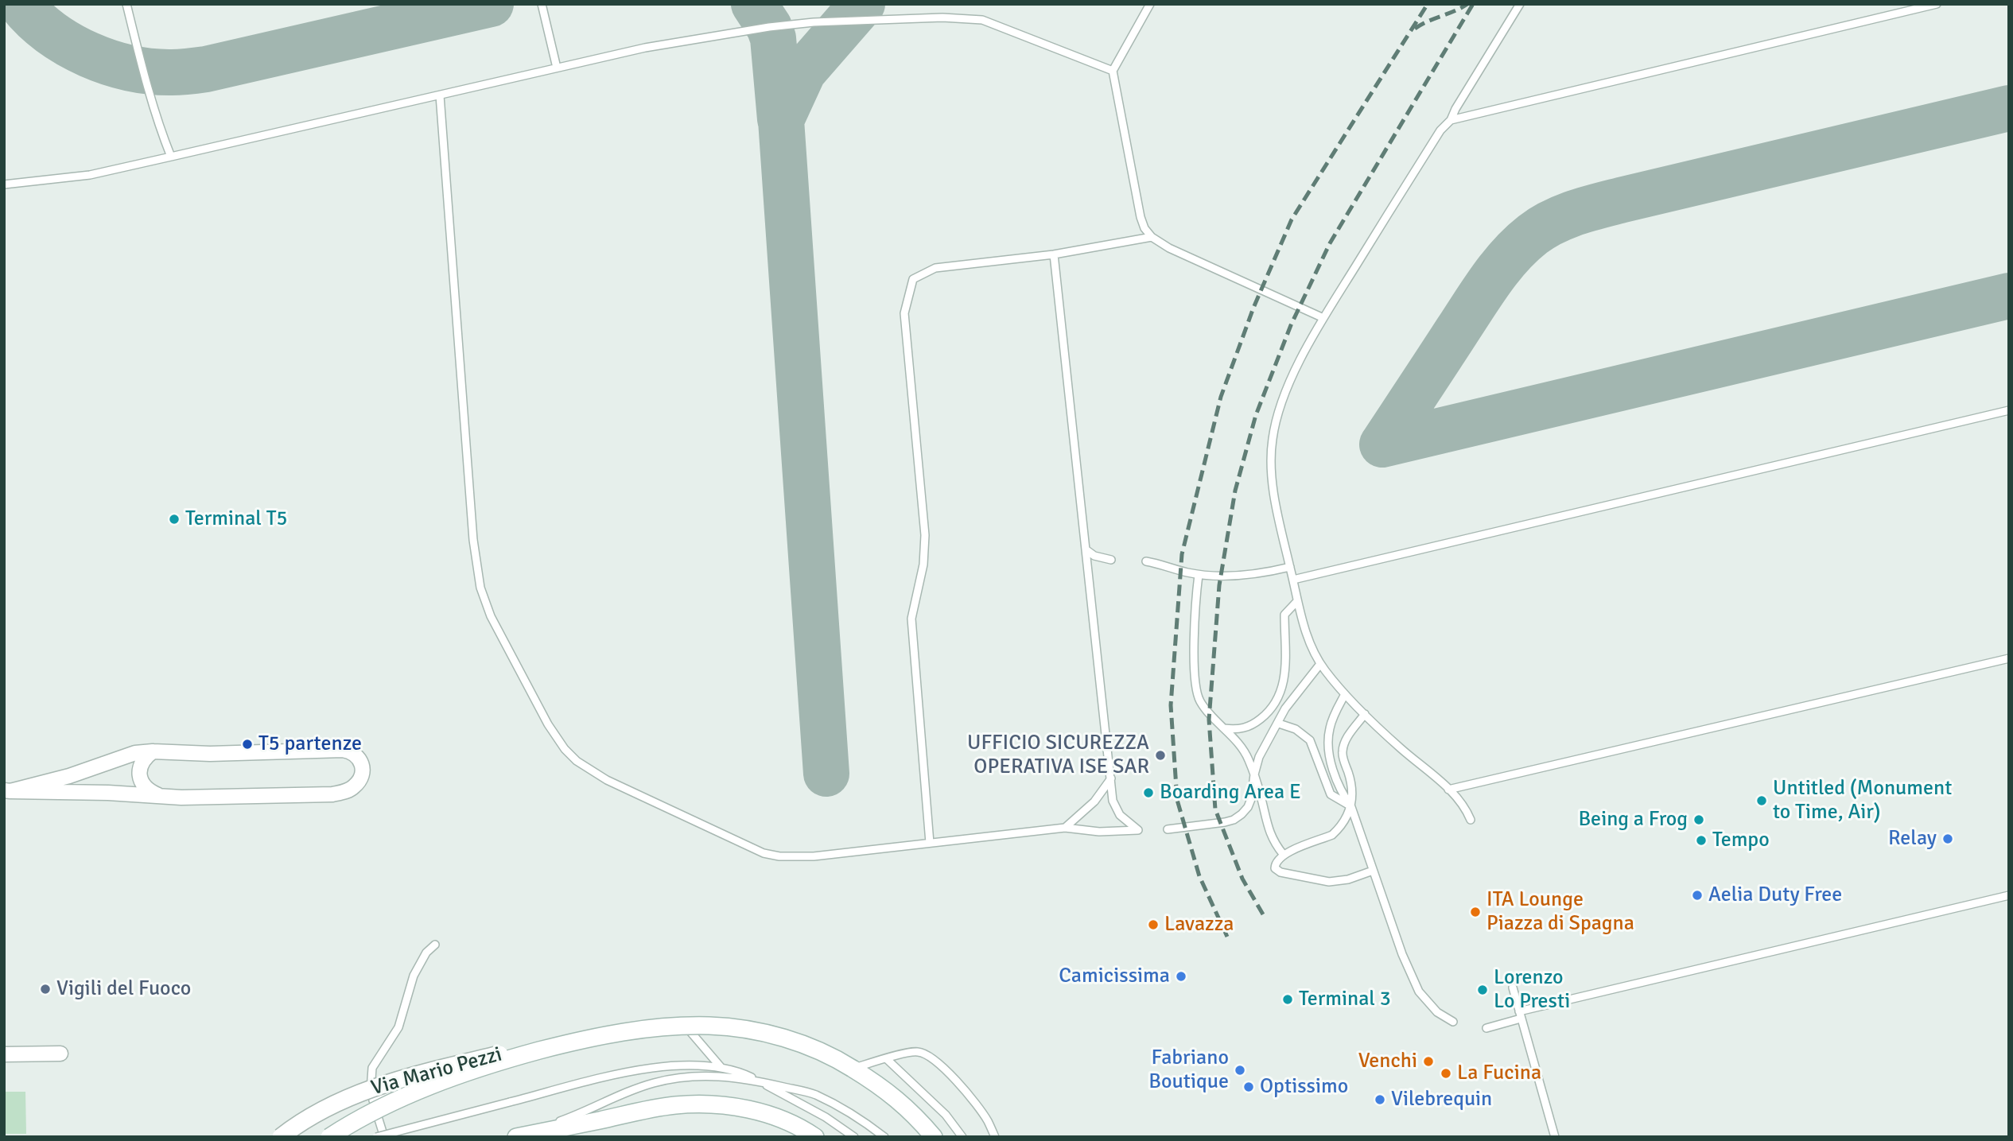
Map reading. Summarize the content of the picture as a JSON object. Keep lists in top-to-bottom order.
{
  "streets": {
    "main road": ["Via Mario Pezzi"]
  },
  "places": [
    "Terminal T5",
    "T5 partenze",
    "UFFICIO SICUREZZA OPERATIVA ISE SAR",
    "Boarding Area E",
    "Untitled (Monument to Time, Air)",
    "Being a Frog",
    "Relay",
    "Tempo",
    "Aelia Duty Free",
    "ITA Lounge Piazza di Spagna",
    "Lavazza",
    "Camicissima",
    "Vigili del Fuoco",
    "Lorenzo Lo Presti",
    "Terminal 3",
    "Venchi",
    "Fabriano Boutique",
    "La Fucina",
    "Optissimo",
    "Vilebrequin"
  ]
}
